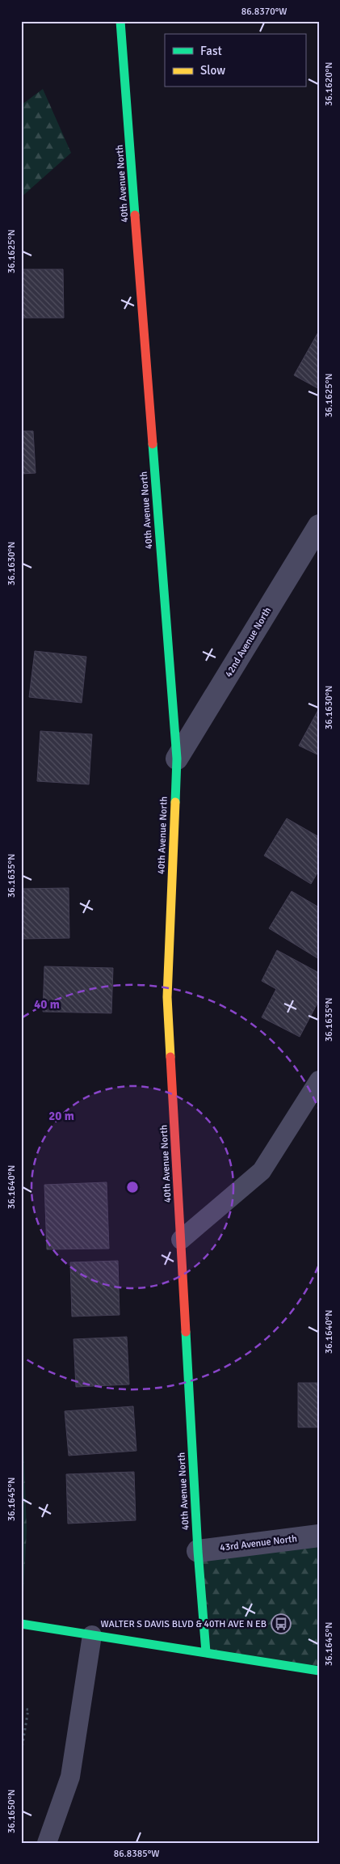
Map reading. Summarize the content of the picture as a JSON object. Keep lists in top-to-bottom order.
{
  "streets": {
    "street": ["40th Avenue North", "42nd Avenue North", "43rd Avenue North"]
  },
  "crossings": [
    ["40th Avenue North", "42nd Avenue North"],
    ["40th Avenue North", "43rd Avenue North"]
  ],
  "places": {
    "bus stop": ["WALTER S DAVIS BLVD & 40TH AVE N EB"]
  },
  "legend": ["Fast", "Slow"],
  "coordinates": [
    "86.8370°W",
    "36.1620°N",
    "36.1625°N",
    "36.1630°N",
    "36.1635°N",
    "36.1640°N",
    "36.1645°N",
    "36.1650°N",
    "86.8385°W"
  ],
  "rings": ["40 m", "20 m"]
}
